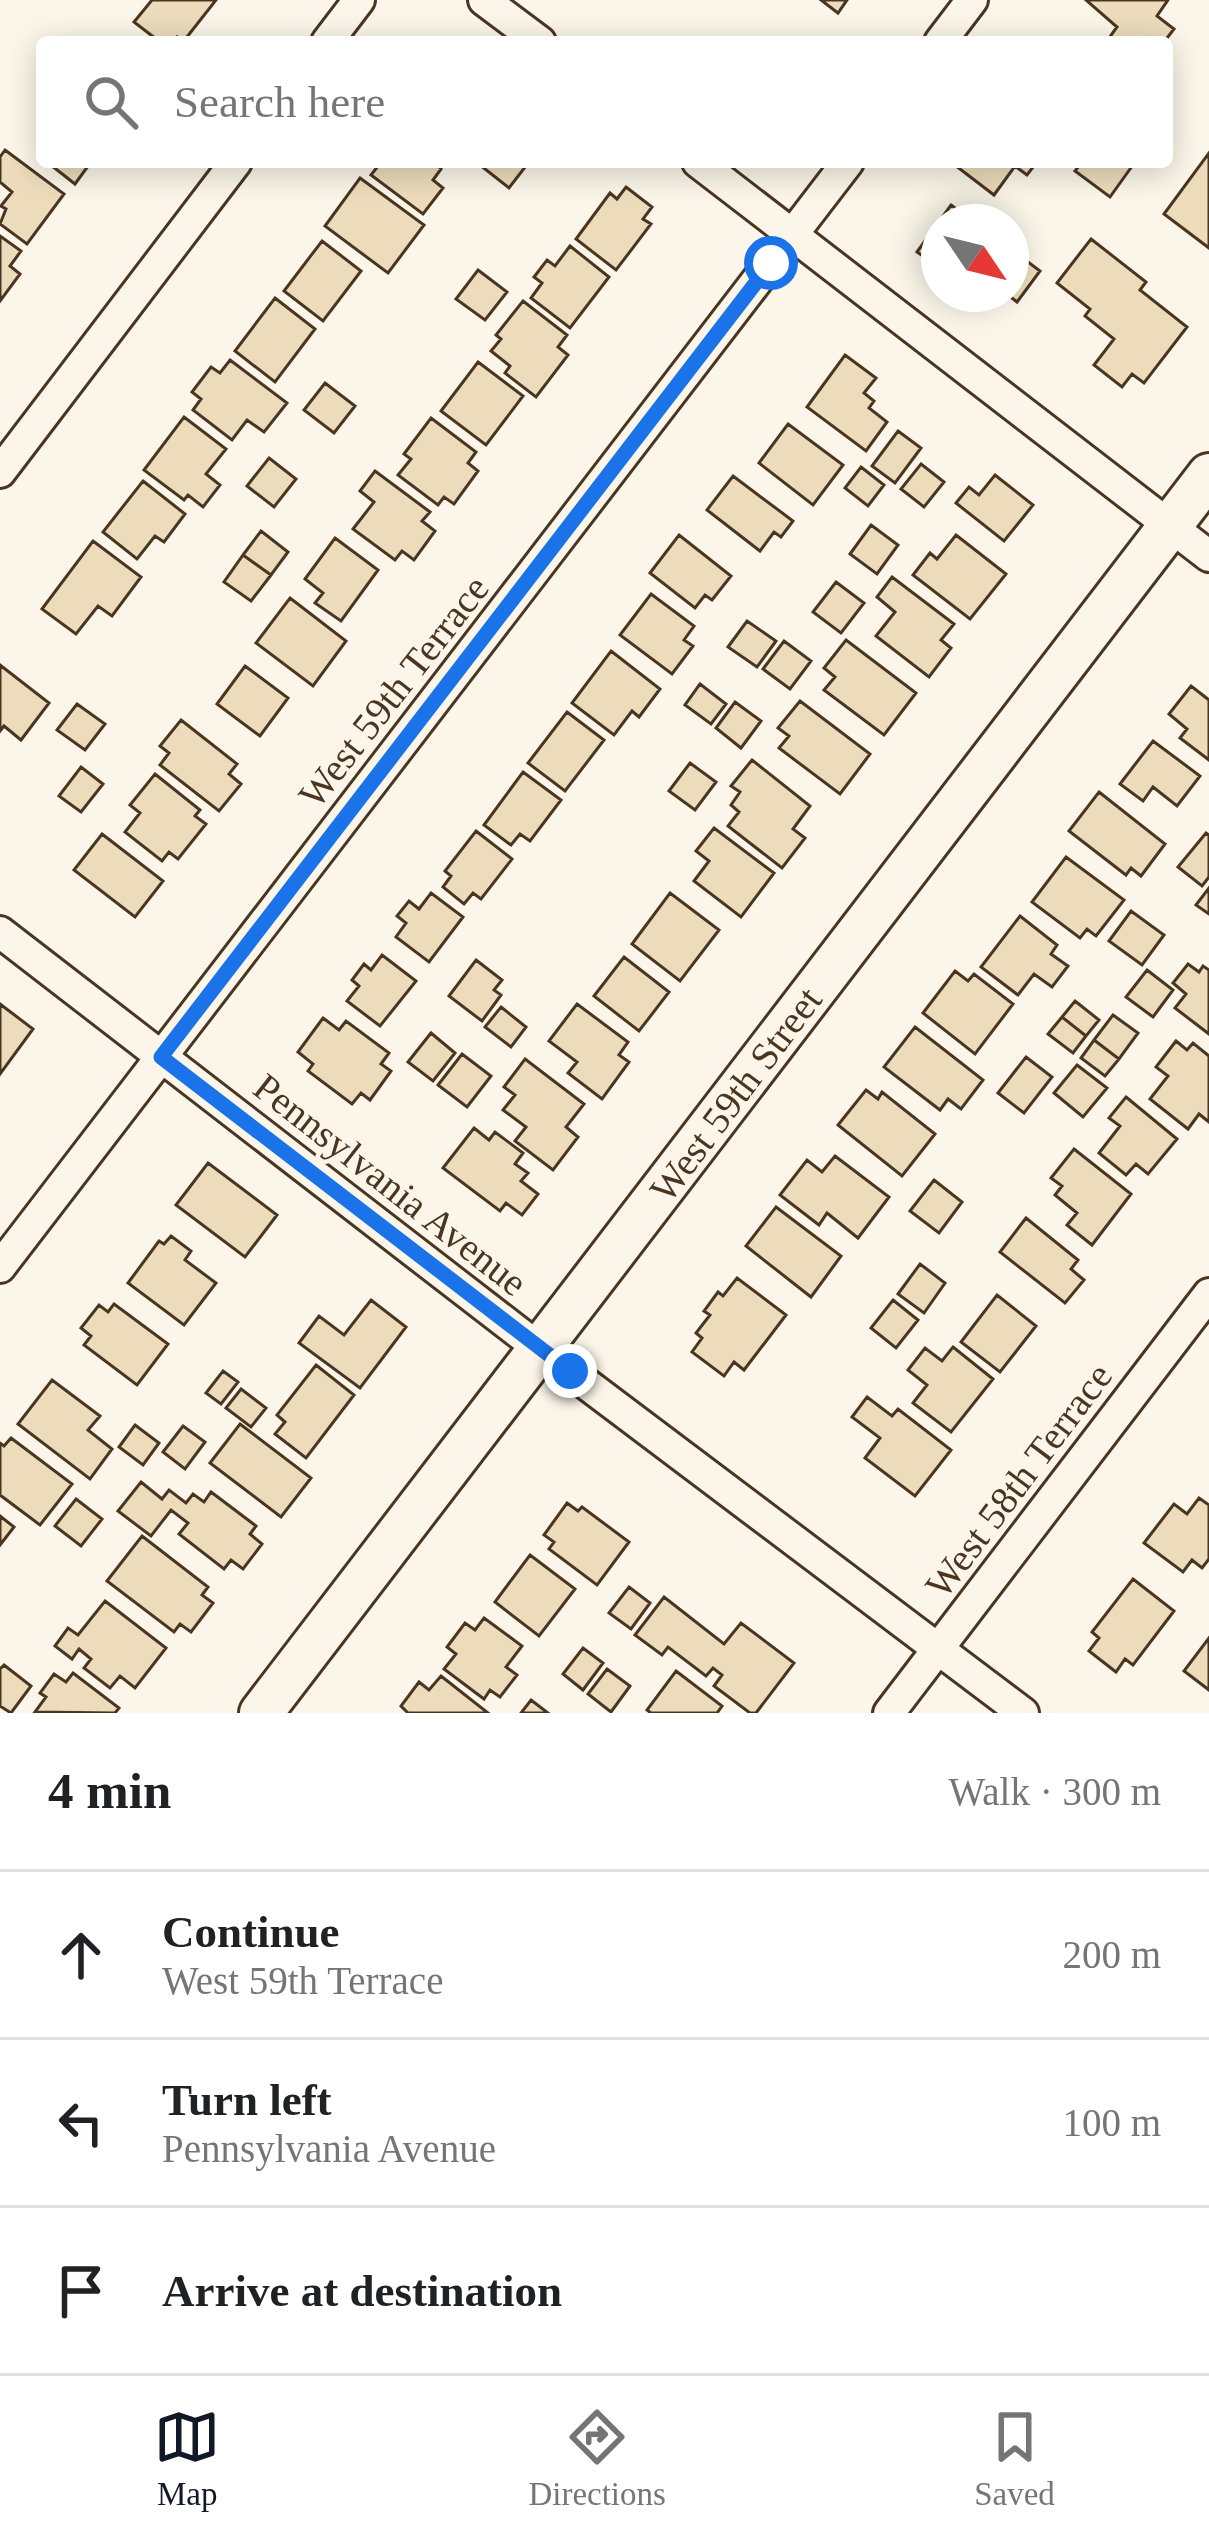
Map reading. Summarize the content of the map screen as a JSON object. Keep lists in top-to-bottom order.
{
  "streets": {
    "street": [
      "West 59th Terrace",
      "West 59th Street",
      "Pennsylvania Avenue",
      "West 58th Terrace"
    ]
  },
  "crossings": [
    ["West 59th Terrace", "Pennsylvania Avenue"],
    ["West 59th Street", "Pennsylvania Avenue"],
    ["Pennsylvania Avenue", "West 58th Terrace"]
  ],
  "north": "bottom right",
  "page": {
    "search": "Search here",
    "heading": ["4 min", "Walk · 300 m"],
    "list": [
      ["Continue", "West 59th Terrace", "200 m"],
      ["Turn left", "Pennsylvania Avenue", "100 m"],
      "Arrive at destination"
    ],
    "nav": ["Map", "Directions", "Saved"]
  }
}
